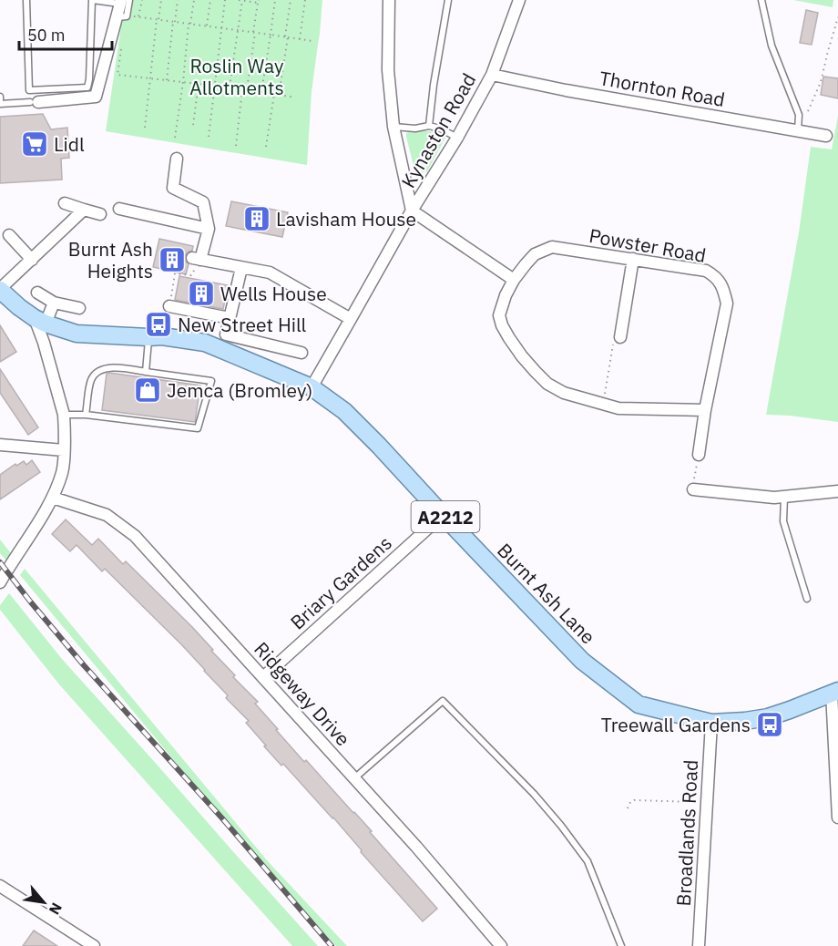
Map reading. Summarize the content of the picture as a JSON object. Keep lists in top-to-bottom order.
{
  "streets": {
    "main road": ["A2212", "Burnt Ash Lane"],
    "street": [
      "Thornton Road",
      "Kynaston Road",
      "Powster Road",
      "Briary Gardens",
      "Ridgeway Drive",
      "Broadlands Road"
    ]
  },
  "crossings": [
    ["Thornton Road", "Kynaston Road"],
    ["Kynaston Road", "Burnt Ash Lane"],
    ["Briary Gardens", "Burnt Ash Lane"],
    ["Briary Gardens", "Ridgeway Drive"],
    ["Burnt Ash Lane", "Broadlands Road"]
  ],
  "parks": ["Roslin Way Allotments"],
  "places": {
    "supermarket": ["Lidl"],
    "building": ["Lavisham House", "Burnt Ash Heights", "Wells House"],
    "bus stop": ["New Street Hill", "Treewall Gardens"],
    "shop": ["Jemca (Bromley)"]
  },
  "scale_bar": "50 m",
  "north": "bottom right"
}
